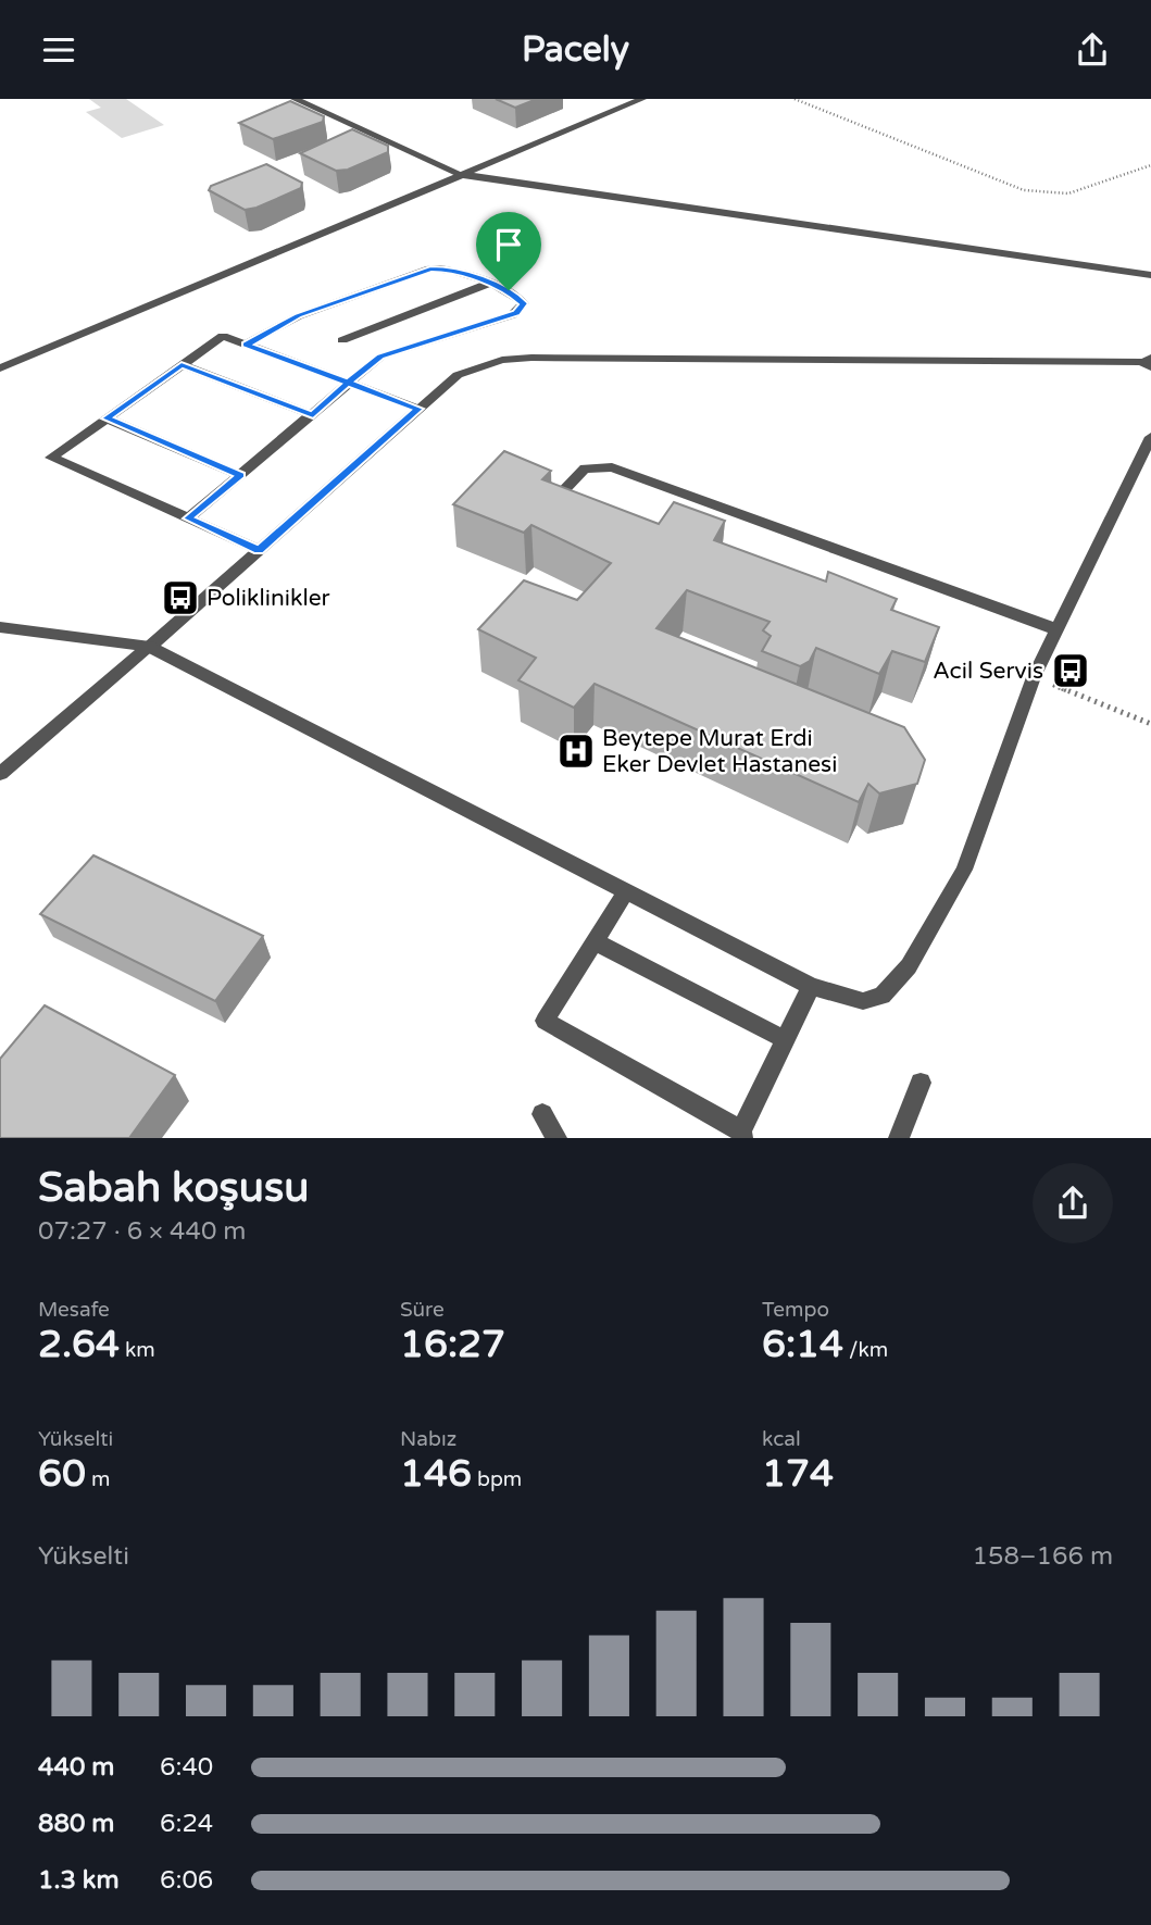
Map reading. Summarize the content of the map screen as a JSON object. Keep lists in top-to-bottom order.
{
  "places": {
    "bus stop": ["Poliklinikler", "Acil Servis"],
    "hospital": ["Beytepe Murat Erdi Eker Devlet Hastanesi"]
  },
  "page": {
    "header": "Pacely",
    "heading": ["Sabah koşusu", "07:27 · 6 × 440 m"],
    "stats": [
      ["Mesafe", "2.64 km"],
      ["Süre", "16:27"],
      ["Tempo", "6:14 /km"],
      ["Yükselti", "60 m"],
      ["Nabız", "146 bpm"],
      ["kcal", "174"]
    ],
    "chart": ["Yükselti", "158–166 m"],
    "list": [
      {
        "name": "440 m",
        "note": "6:40"
      },
      {
        "name": "880 m",
        "note": "6:24"
      },
      {
        "name": "1.3 km",
        "note": "6:06"
      }
    ]
  }
}
